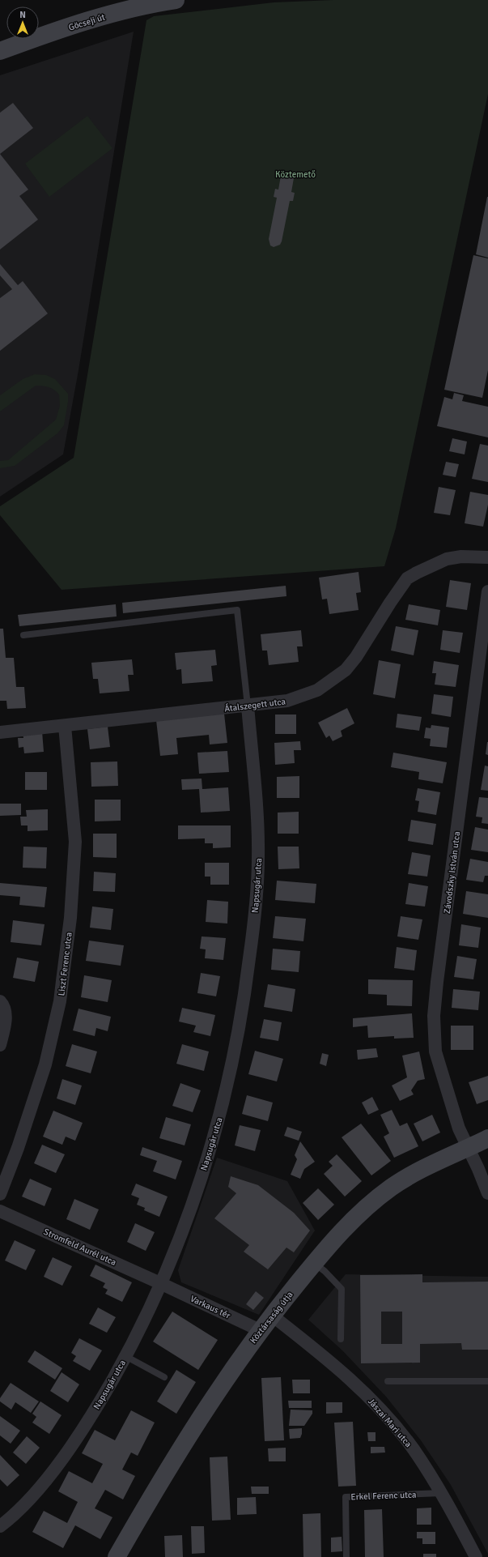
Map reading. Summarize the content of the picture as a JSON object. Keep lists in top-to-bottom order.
{
  "streets": {
    "street": [
      "Göcseji út",
      "Átalszegett utca",
      "Závodszky István utca",
      "Napsugár utca",
      "Liszt Ferenc utca",
      "Stromfeld Aurél utca",
      "Varkaus tér",
      "Köztársaság útja",
      "Jászai Mari utca"
    ],
    "lane": ["Erkel Ferenc utca"]
  },
  "crossings": [
    ["Átalszegett utca", "Napsugár utca"],
    ["Átalszegett utca", "Liszt Ferenc utca"],
    ["Závodszky István utca", "Köztársaság útja"],
    ["Napsugár utca", "Stromfeld Aurél utca"],
    ["Napsugár utca", "Varkaus tér"],
    ["Stromfeld Aurél utca", "Varkaus tér"],
    ["Varkaus tér", "Köztársaság útja"],
    ["Köztársaság útja", "Jászai Mari utca"],
    ["Jászai Mari utca", "Erkel Ferenc utca"]
  ],
  "parks": ["Köztemető"],
  "north": "top"
}
